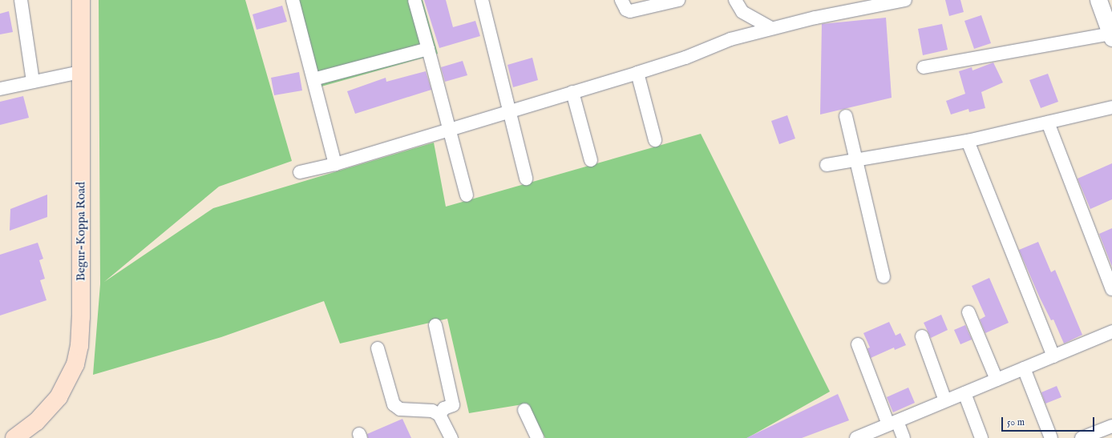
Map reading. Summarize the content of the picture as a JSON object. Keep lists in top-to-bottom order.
{
  "streets": {
    "main road": ["Begur-Koppa Road"]
  },
  "scale_bar": "50 m"
}
